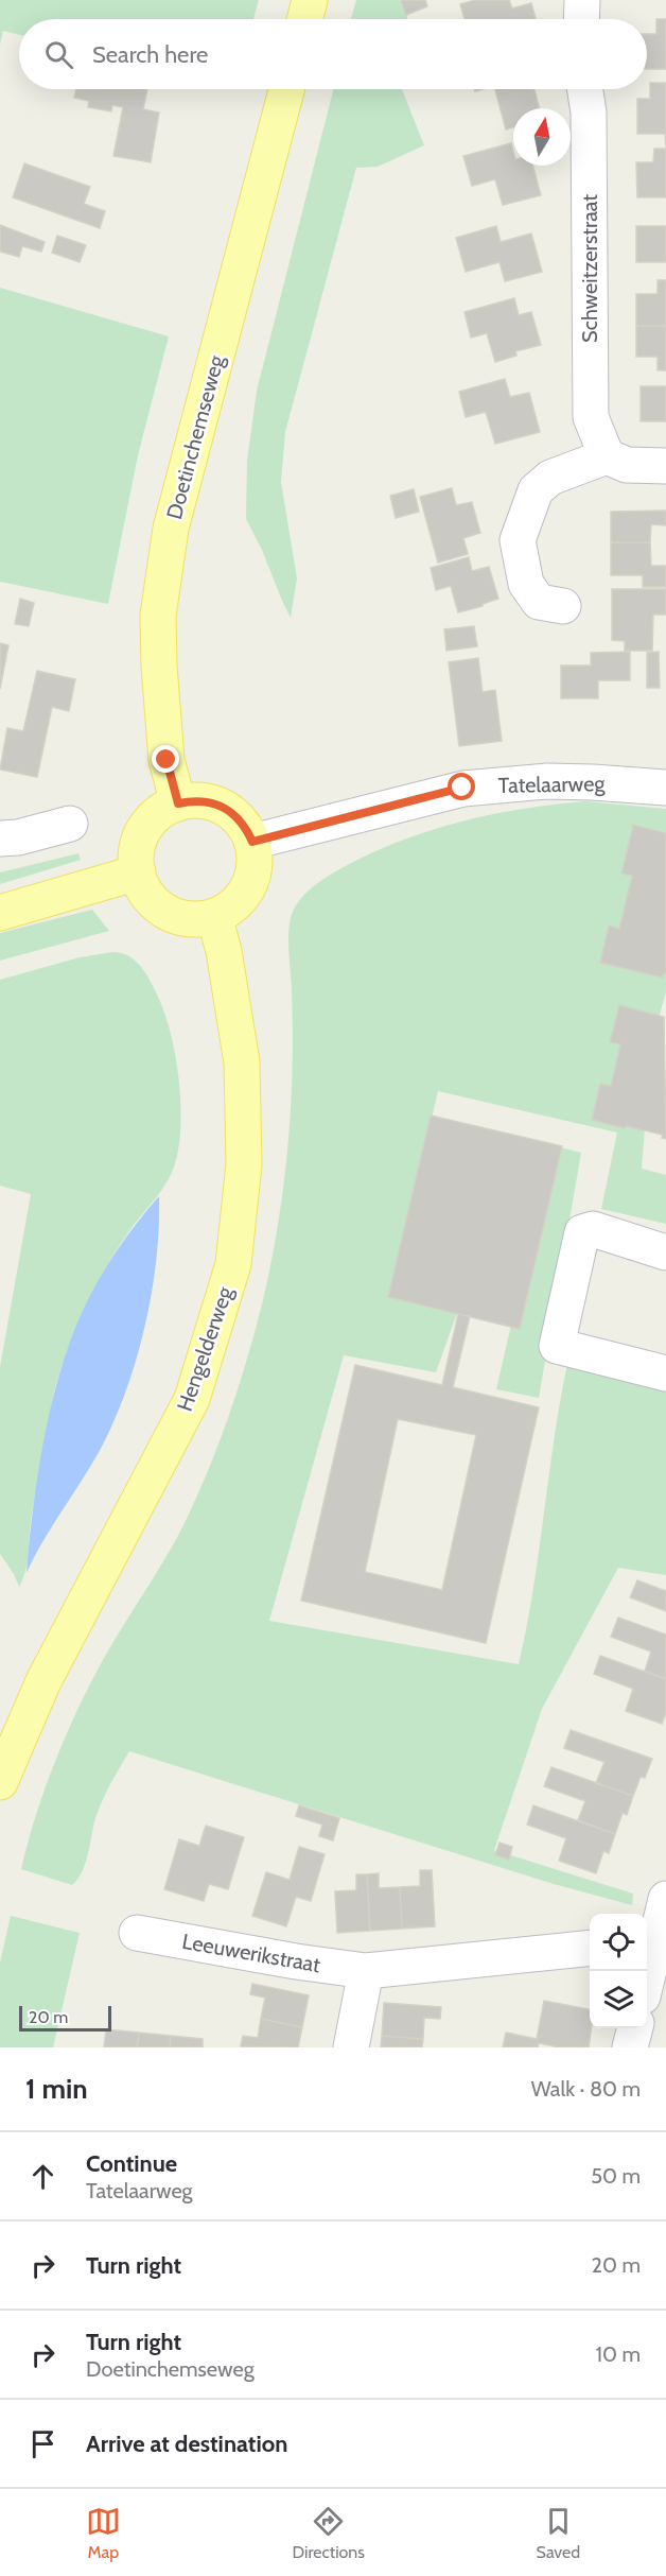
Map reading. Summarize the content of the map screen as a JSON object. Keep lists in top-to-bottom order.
{
  "streets": {
    "main road": ["Doetinchemseweg", "Hengelderweg"],
    "street": ["Schweitzerstraat", "Tatelaarweg", "Leeuwerikstraat"]
  },
  "crossings": [
    ["Doetinchemseweg", "Tatelaarweg"],
    ["Doetinchemseweg", "Hengelderweg"],
    ["Tatelaarweg", "Hengelderweg"]
  ],
  "scale_bar": "20 m",
  "north": "top",
  "page": {
    "search": "Search here",
    "scale": "20 m",
    "heading": ["1 min", "Walk · 80 m"],
    "list": [
      ["Continue", "Tatelaarweg", "50 m"],
      ["Turn right", "20 m"],
      ["Turn right", "Doetinchemseweg", "10 m"],
      "Arrive at destination"
    ],
    "nav": ["Map", "Directions", "Saved"]
  }
}
